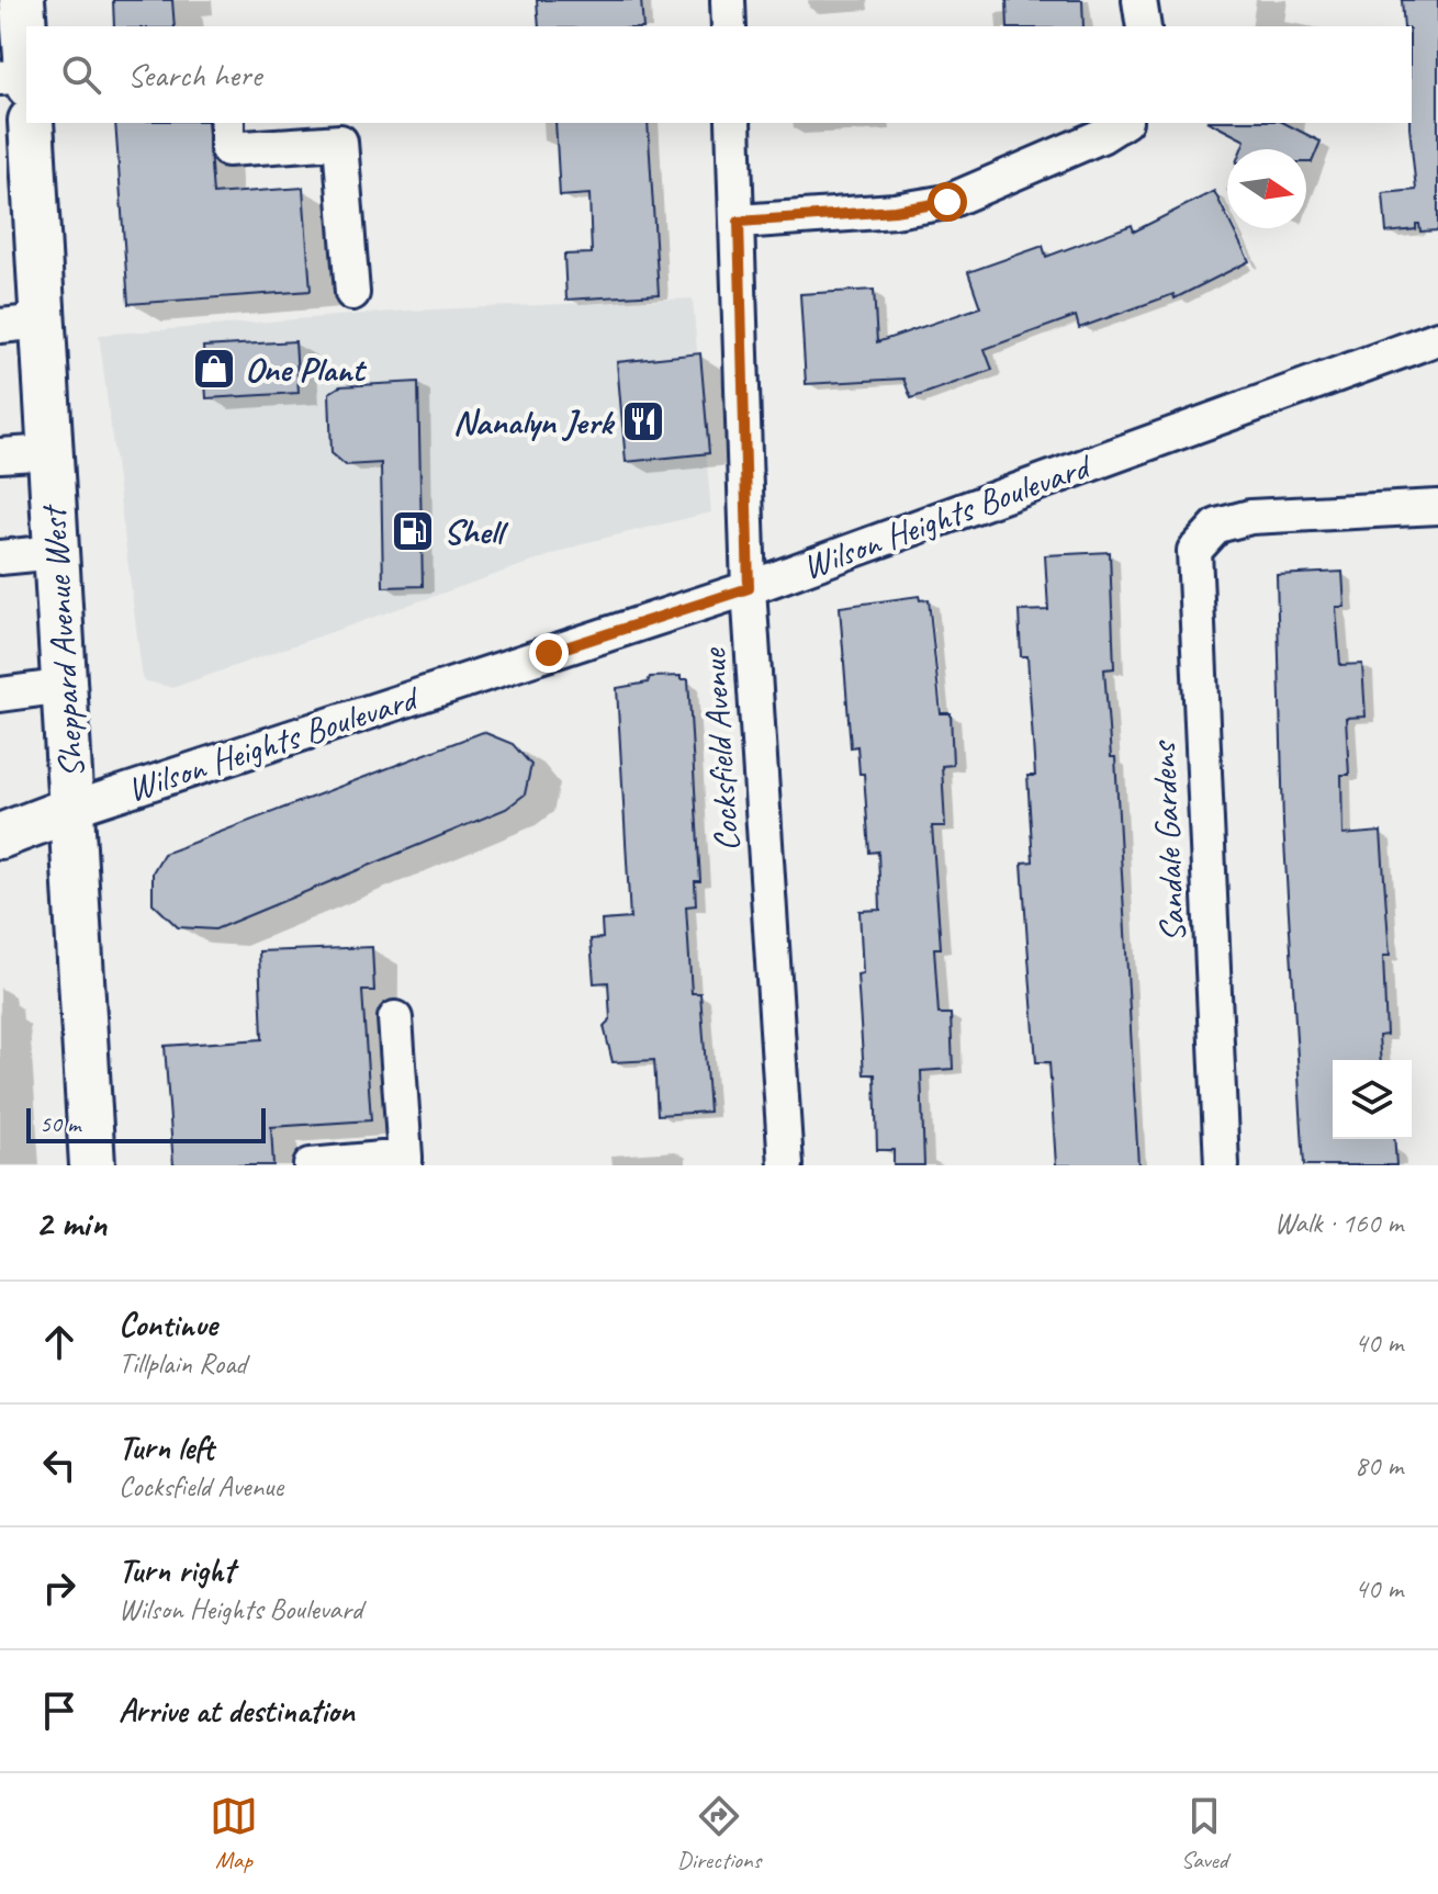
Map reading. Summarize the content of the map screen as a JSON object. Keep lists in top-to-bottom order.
{
  "streets": {
    "main road": ["Wilson Heights Boulevard", "Sheppard Avenue West"],
    "street": ["Cocksfield Avenue", "Sandale Gardens"]
  },
  "crossings": [
    ["Wilson Heights Boulevard", "Sheppard Avenue West"],
    ["Wilson Heights Boulevard", "Cocksfield Avenue"]
  ],
  "places": {
    "shop": ["One Plant"],
    "restaurant": ["Nanalyn Jerk"],
    "fuel station": ["Shell"]
  },
  "scale_bar": "50 m",
  "north": "right",
  "page": {
    "search": "Search here",
    "scale": "50 m",
    "heading": ["2 min", "Walk · 160 m"],
    "list": [
      ["Continue", "Tillplain Road", "40 m"],
      ["Turn left", "Cocksfield Avenue", "80 m"],
      ["Turn right", "Wilson Heights Boulevard", "40 m"],
      "Arrive at destination"
    ],
    "nav": ["Map", "Directions", "Saved"]
  }
}
